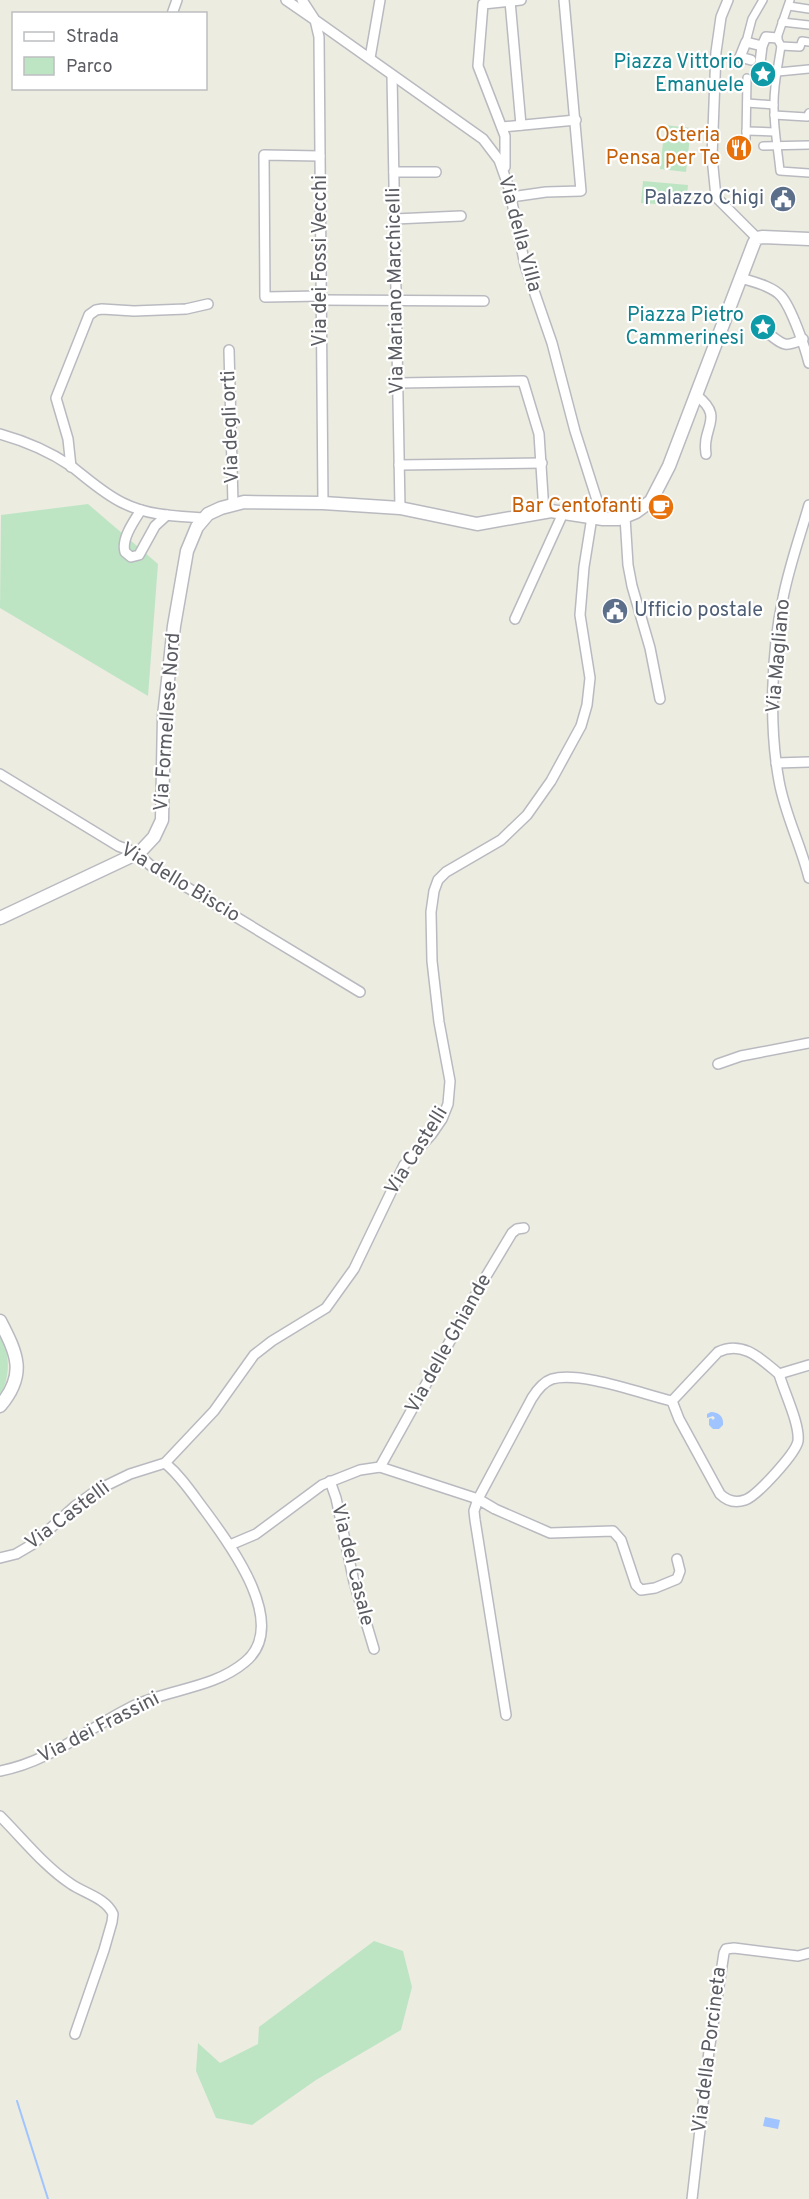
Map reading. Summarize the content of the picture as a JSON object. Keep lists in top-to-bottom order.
{
  "streets": {
    "street": [
      "Via della Villa",
      "Via dei Fossi Vecchi",
      "Via Mariano Marchicelli",
      "Via degli orti",
      "Via Magliano",
      "Via Formellese Nord",
      "Via dello Biscio",
      "Via Castelli",
      "Via delle Ghiande",
      "Via del Casale",
      "Via dei Frassini",
      "Via della Porcineta"
    ]
  },
  "crossings": [
    ["Via della Villa", "Via dei Fossi Vecchi"],
    ["Via della Villa", "Via Mariano Marchicelli"],
    ["Via della Villa", "Via Castelli"],
    ["Via Formellese Nord", "Via dello Biscio"],
    ["Via Castelli", "Via dei Frassini"]
  ],
  "places": {
    "place": ["Piazza Vittorio Emanuele", "Piazza Pietro Cammerinesi"],
    "restaurant": ["Osteria Pensa per Te"],
    "public building": ["Palazzo Chigi", "Ufficio postale"],
    "cafe": ["Bar Centofanti"]
  },
  "legend": ["Strada", "Parco"]
}
